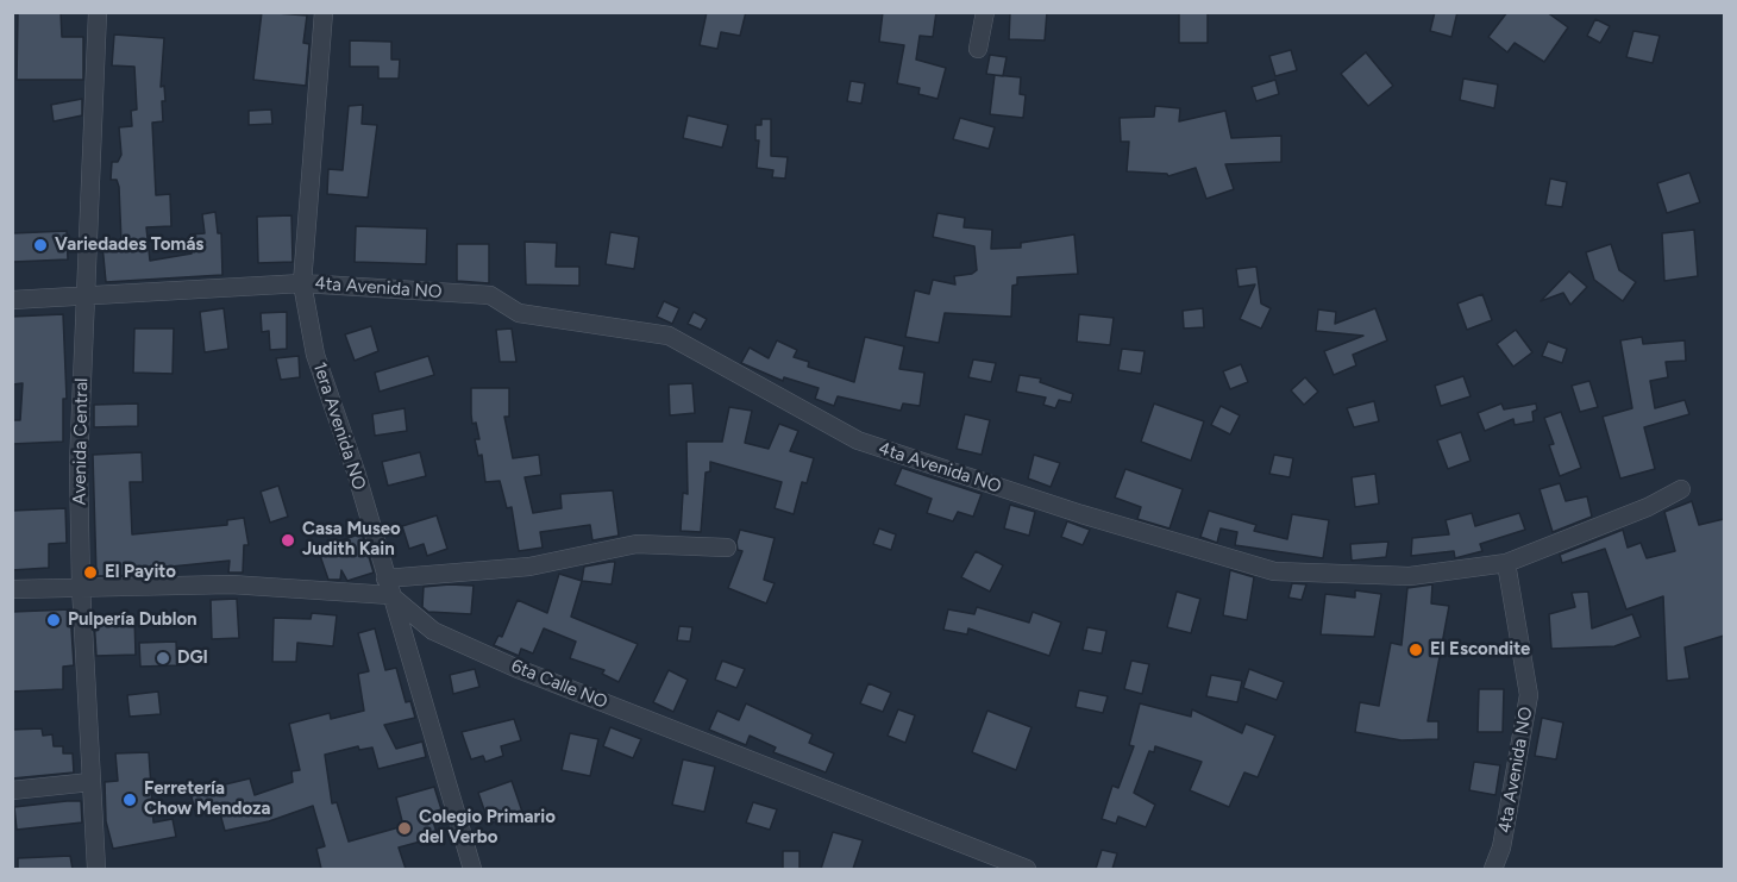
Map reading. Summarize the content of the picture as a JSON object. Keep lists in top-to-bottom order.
{
  "streets": {
    "street": [
      "4ta Avenida NO",
      "1era Avenida NO",
      "Avenida Central",
      "6ta Calle NO"
    ]
  },
  "crossings": [
    ["4ta Avenida NO", "1era Avenida NO"],
    ["4ta Avenida NO", "Avenida Central"],
    ["1era Avenida NO", "6ta Calle NO"]
  ],
  "places": [
    "Variedades Tomás",
    "Casa Museo Judith Kain",
    "El Payito",
    "Pulpería Dublon",
    "El Escondite",
    "DGI",
    "Ferretería Chow Mendoza",
    "Colegio Primario del Verbo"
  ]
}
